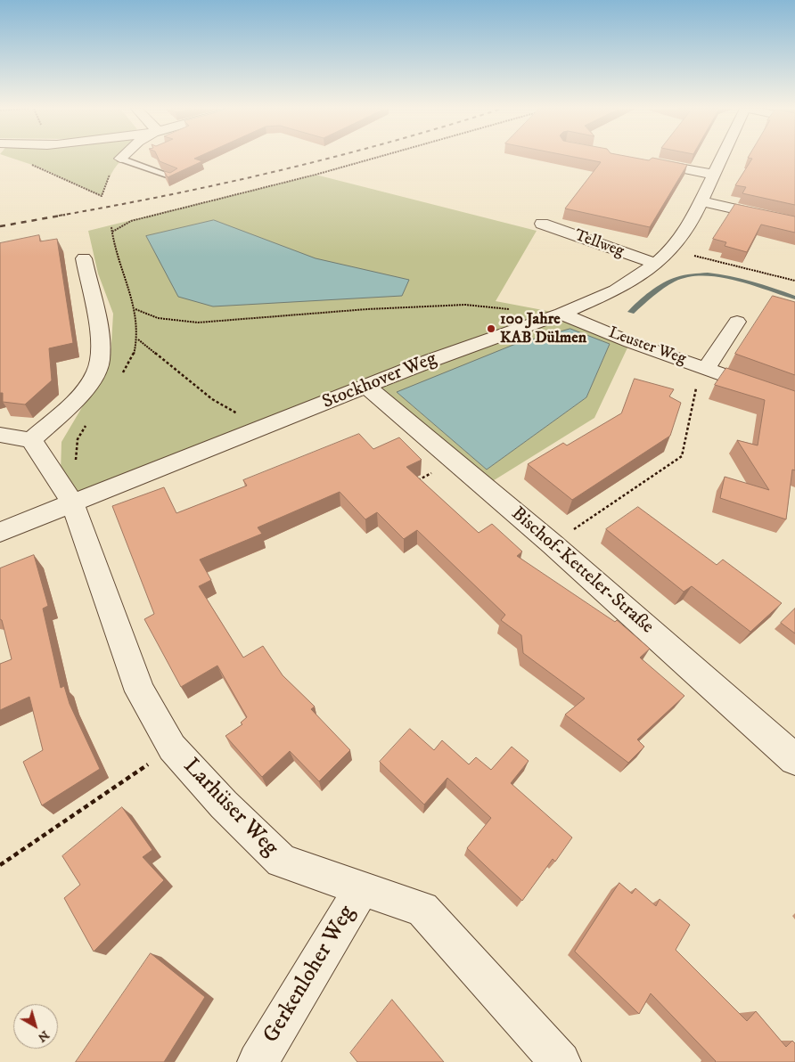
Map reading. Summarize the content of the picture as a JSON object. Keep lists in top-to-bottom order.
{
  "streets": {
    "street": [
      "Tellweg",
      "Leuster Weg",
      "Stockhover Weg",
      "Bischof-Ketteler-Straße",
      "Larhüser Weg",
      "Gerkenloher Weg"
    ]
  },
  "crossings": [
    ["Tellweg", "Stockhover Weg"],
    ["Leuster Weg", "Stockhover Weg"],
    ["Stockhover Weg", "Bischof-Ketteler-Straße"],
    ["Stockhover Weg", "Larhüser Weg"],
    ["Larhüser Weg", "Gerkenloher Weg"]
  ],
  "places": ["100 Jahre KAB Dülmen"],
  "north": "bottom right"
}
